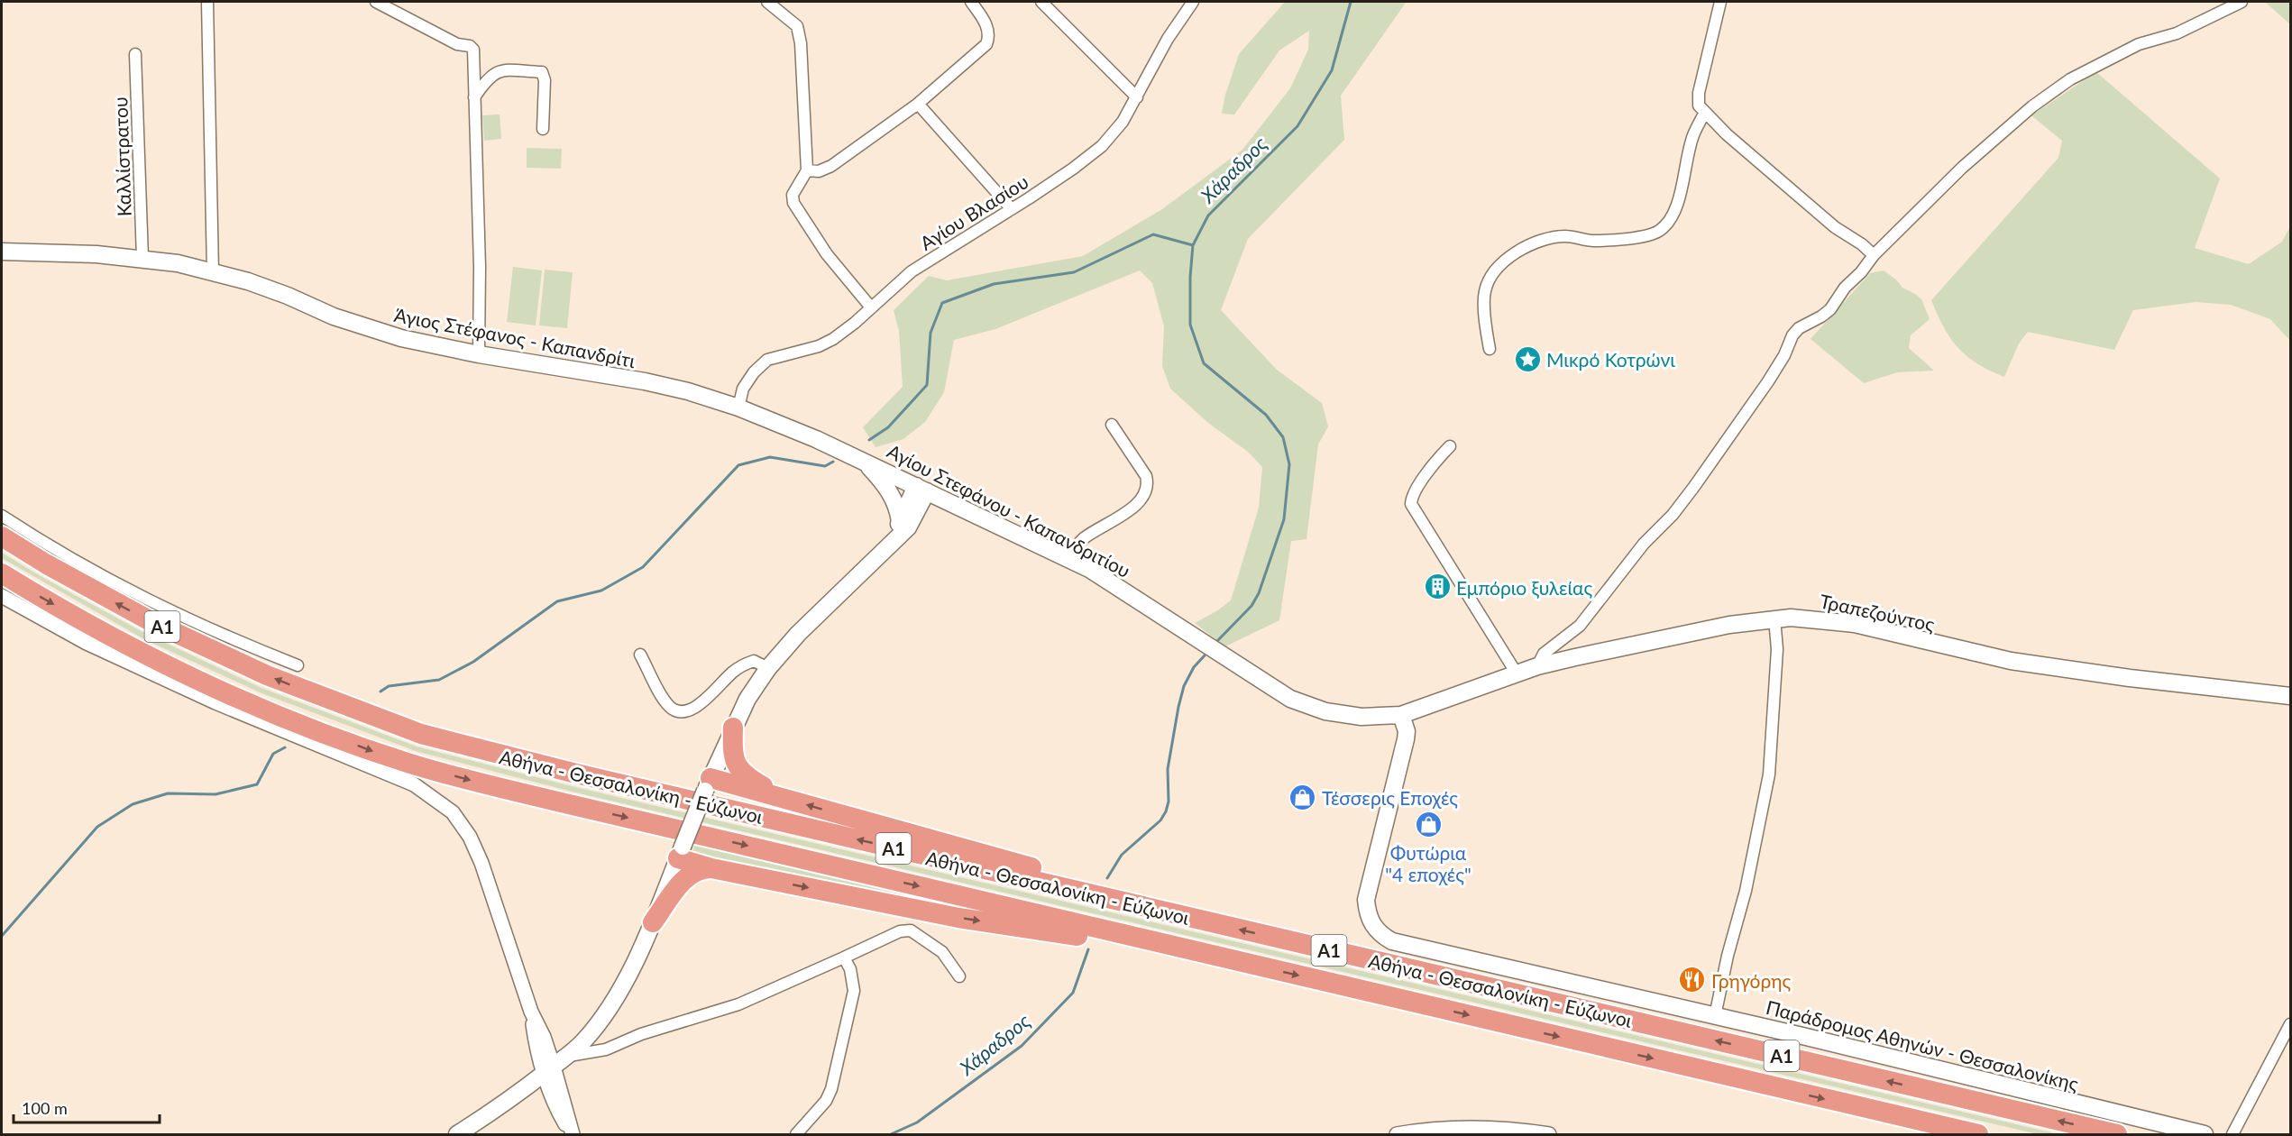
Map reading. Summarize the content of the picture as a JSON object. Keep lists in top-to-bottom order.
{
  "streets": {
    "highway": ["Α1", "Αθήνα - Θεσσαλονίκη - Εύζωνοι"],
    "main road": [
      "Άγιος Στέφανος - Καπανδρίτι",
      "Αγίου Στεφάνου - Καπανδριτίου",
      "Τραπεζούντος",
      "Παράδρομος Αθηνών - Θεσσαλονίκης"
    ],
    "street": ["Καλλίστρατου", "Αγίου Βλασίου"]
  },
  "crossings": [
    ["Καλλίστρατου", "Άγιος Στέφανος - Καπανδρίτι"],
    ["Αγίου Βλασίου", "Άγιος Στέφανος - Καπανδρίτι"],
    ["Αγίου Βλασίου", "Αγίου Στεφάνου - Καπανδριτίου"],
    ["Άγιος Στέφανος - Καπανδρίτι", "Αγίου Στεφάνου - Καπανδριτίου"],
    ["Αγίου Στεφάνου - Καπανδριτίου", "Τραπεζούντος"],
    ["Αγίου Στεφάνου - Καπανδριτίου", "Παράδρομος Αθηνών - Θεσσαλονίκης"],
    ["Τραπεζούντος", "Παράδρομος Αθηνών - Θεσσαλονίκης"]
  ],
  "water": ["Χάραδρος"],
  "places": {
    "place": ["Μικρό Κοτρώνι"],
    "building": ["Εμπόριο ξυλείας"],
    "shop": ["Τέσσερις Εποχές", "Φυτώρια \"4 εποχές\""],
    "restaurant": ["Γρηγόρης"]
  },
  "scale_bar": "100 m"
}
